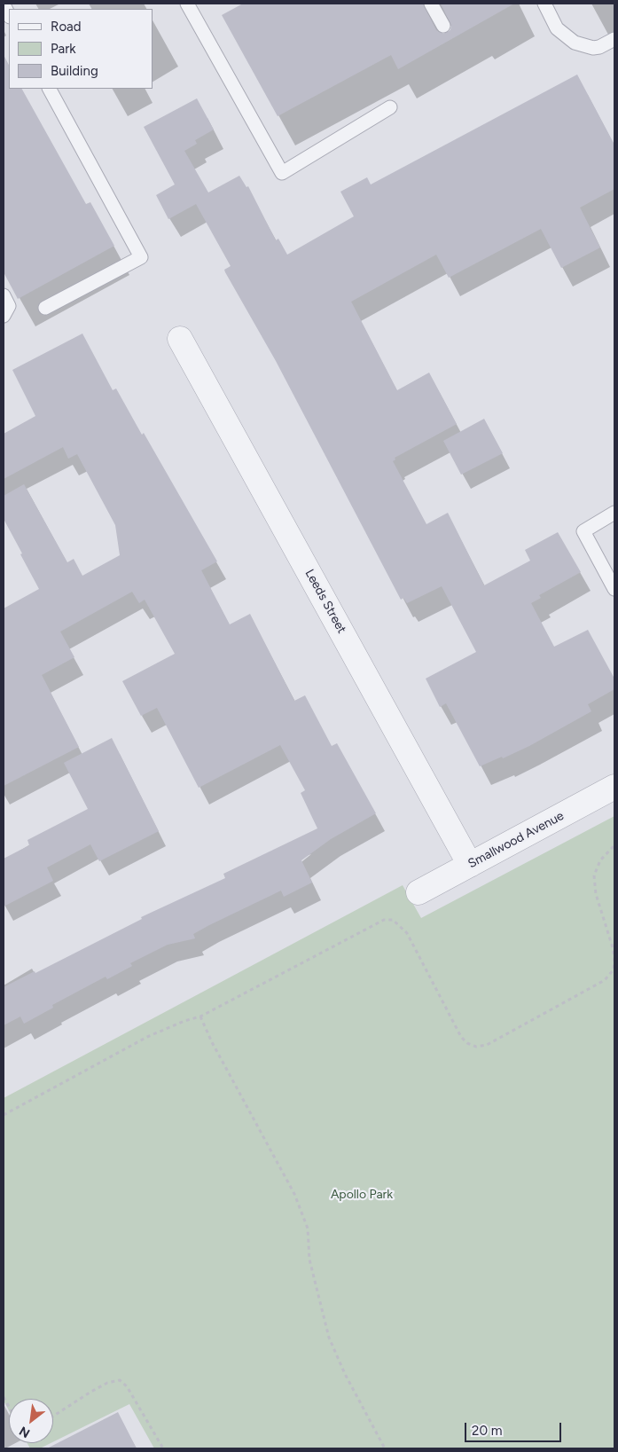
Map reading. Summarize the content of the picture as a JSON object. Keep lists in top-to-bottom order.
{
  "streets": {
    "street": ["Leeds Street", "Smallwood Avenue"]
  },
  "crossings": [
    ["Leeds Street", "Smallwood Avenue"]
  ],
  "parks": ["Apollo Park"],
  "legend": ["Road", "Park", "Building"],
  "scale_bar": "20 m",
  "north": "bottom left"
}
